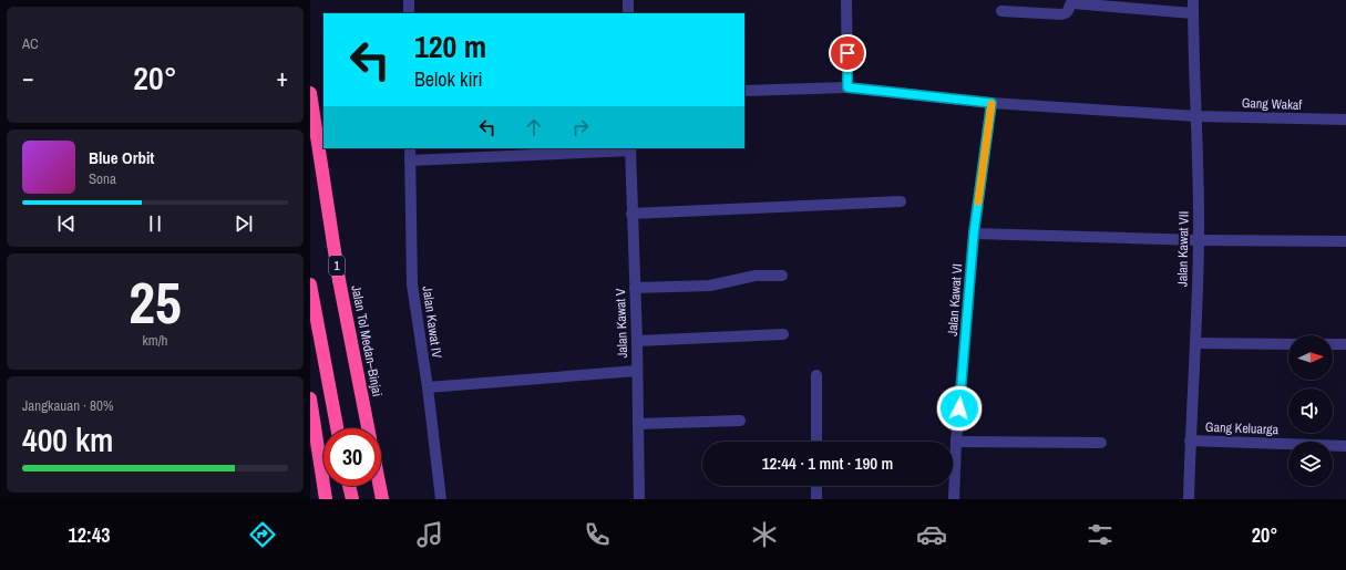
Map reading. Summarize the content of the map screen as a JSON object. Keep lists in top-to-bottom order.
{
  "streets": {
    "highway": ["1", "Jalan Tol Medan–Binjai"],
    "street": [
      "Gang Wakaf",
      "Jalan Kawat VII",
      "Jalan Kawat VI",
      "Jalan Kawat IV",
      "Jalan Kawat V",
      "Gang Keluarga"
    ]
  },
  "crossings": [
    ["Gang Wakaf", "Jalan Kawat VII"],
    ["Gang Wakaf", "Jalan Kawat VI"],
    ["Jalan Kawat VII", "Gang Keluarga"]
  ],
  "north": "right",
  "page": {
    "tile": [
      "AC",
      ["25", "km/h"],
      ["Jangkauan · 80%", "400 km"]
    ],
    "turn": ["120 m", "Belok kiri"],
    "heat": ["−", "20°", "+"],
    "song": ["Blue Orbit", "Sona"],
    "limit": "30",
    "trip": "12:44 · 1 mnt · 190 m",
    "tabs": ["12:43", "20°"]
  }
}
